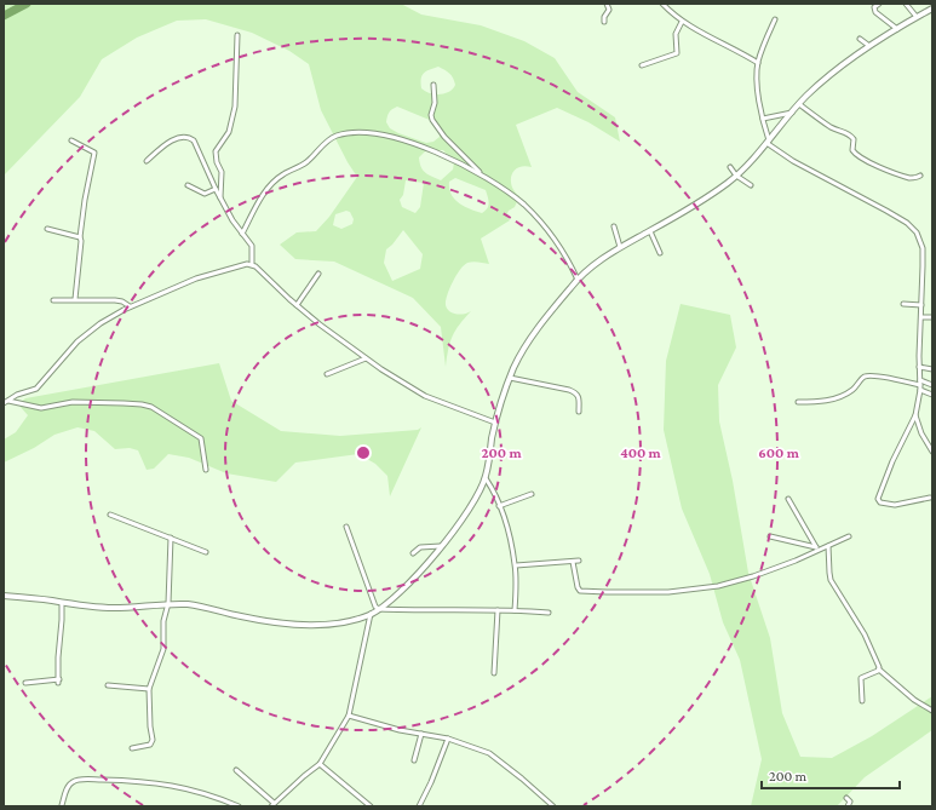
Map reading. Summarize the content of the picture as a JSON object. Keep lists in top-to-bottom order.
{
  "scale_bar": "200 m",
  "rings": ["200 m", "400 m", "600 m"]
}
